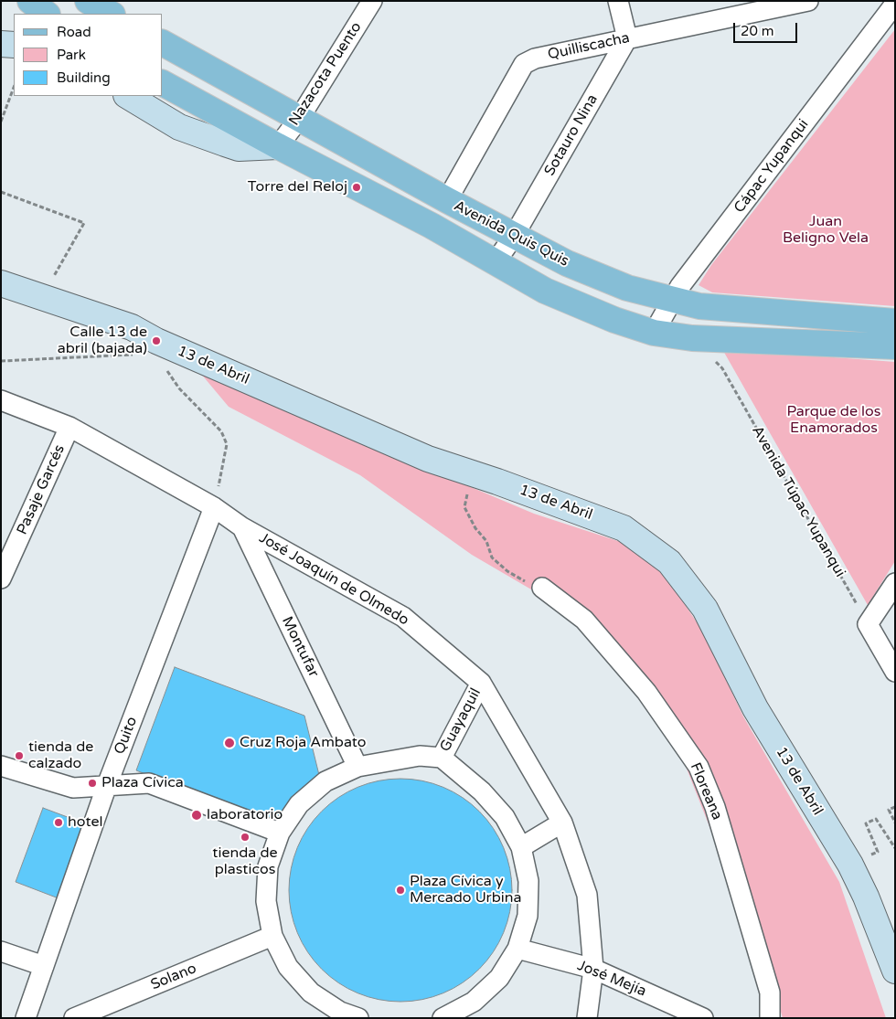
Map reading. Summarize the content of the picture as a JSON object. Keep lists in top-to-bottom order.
{
  "streets": {
    "main road": ["Avenida Quis Quis"],
    "street": [
      "Quilliscacha",
      "Nazacota Puento",
      "Sotauro Nina",
      "Cápac Yupanqui",
      "13 de Abril",
      "Pasaje Garcés",
      "José Joaquín de Olmedo",
      "Montufar",
      "Guayaquil",
      "Quito",
      "Floreana",
      "Solano",
      "José Mejía"
    ],
    "path": ["Avenida Túpac Yupanqui"]
  },
  "crossings": [
    ["Quilliscacha", "Sotauro Nina"],
    ["Quilliscacha", "Avenida Quis Quis"],
    ["Nazacota Puento", "Avenida Quis Quis"],
    ["Sotauro Nina", "Avenida Quis Quis"],
    ["Cápac Yupanqui", "Avenida Quis Quis"],
    ["Avenida Quis Quis", "Avenida Túpac Yupanqui"],
    ["Pasaje Garcés", "José Joaquín de Olmedo"],
    ["José Joaquín de Olmedo", "Montufar"],
    ["José Joaquín de Olmedo", "Guayaquil"],
    ["José Joaquín de Olmedo", "Quito"],
    ["José Joaquín de Olmedo", "José Mejía"]
  ],
  "parks": ["Juan Beligno Vela", "Parque de los Enamorados"],
  "places": [
    "Torre del Reloj",
    "Calle 13 de abril (bajada)",
    "Cruz Roja Ambato",
    "tienda de calzado",
    "Plaza Cívica",
    "laboratorio",
    "hotel",
    "tienda de plasticos",
    "Plaza Cívica y Mercado Urbina"
  ],
  "legend": ["Road", "Park", "Building"],
  "scale_bar": "20 m"
}
